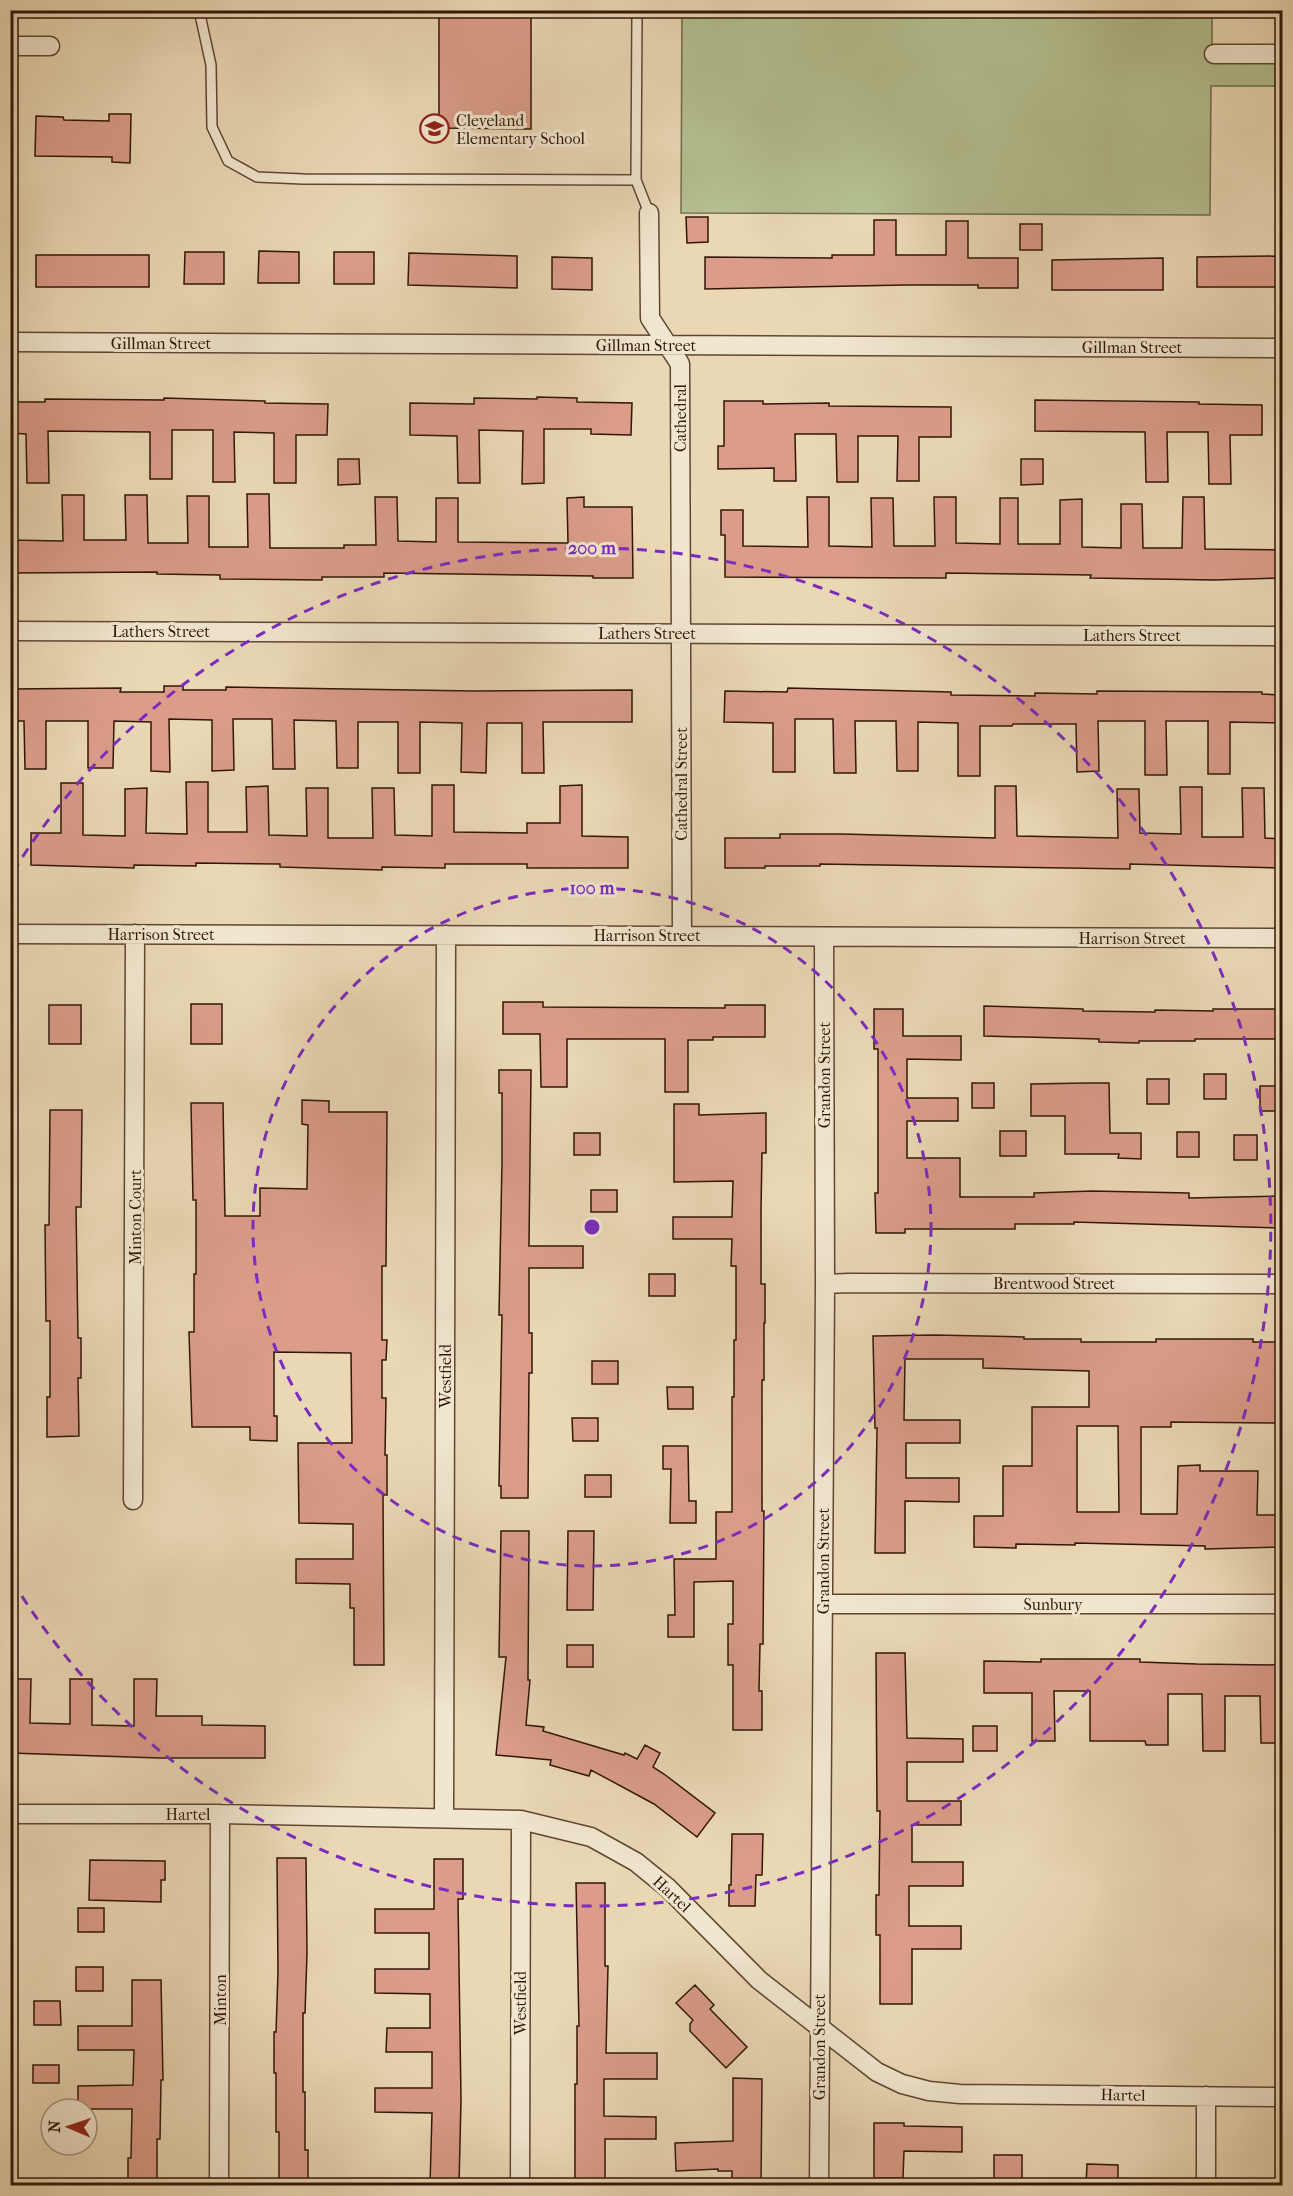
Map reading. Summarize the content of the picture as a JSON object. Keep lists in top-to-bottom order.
{
  "streets": {
    "street": [
      "Gillman Street",
      "Cathedral",
      "Lathers Street",
      "Cathedral Street",
      "Harrison Street",
      "Grandon Street",
      "Minton Court",
      "Brentwood Street",
      "Westfield",
      "Sunbury",
      "Hartel",
      "Minton"
    ]
  },
  "crossings": [
    ["Gillman Street", "Cathedral"],
    ["Cathedral", "Lathers Street"],
    ["Cathedral", "Cathedral Street"],
    ["Lathers Street", "Cathedral Street"],
    ["Cathedral Street", "Harrison Street"],
    ["Harrison Street", "Grandon Street"],
    ["Harrison Street", "Minton Court"],
    ["Harrison Street", "Westfield"],
    ["Grandon Street", "Brentwood Street"],
    ["Grandon Street", "Sunbury"],
    ["Grandon Street", "Hartel"],
    ["Westfield", "Hartel"],
    ["Hartel", "Minton"]
  ],
  "places": {
    "school or university": ["Cleveland Elementary School"]
  },
  "north": "left",
  "rings": ["200 m", "100 m"]
}
